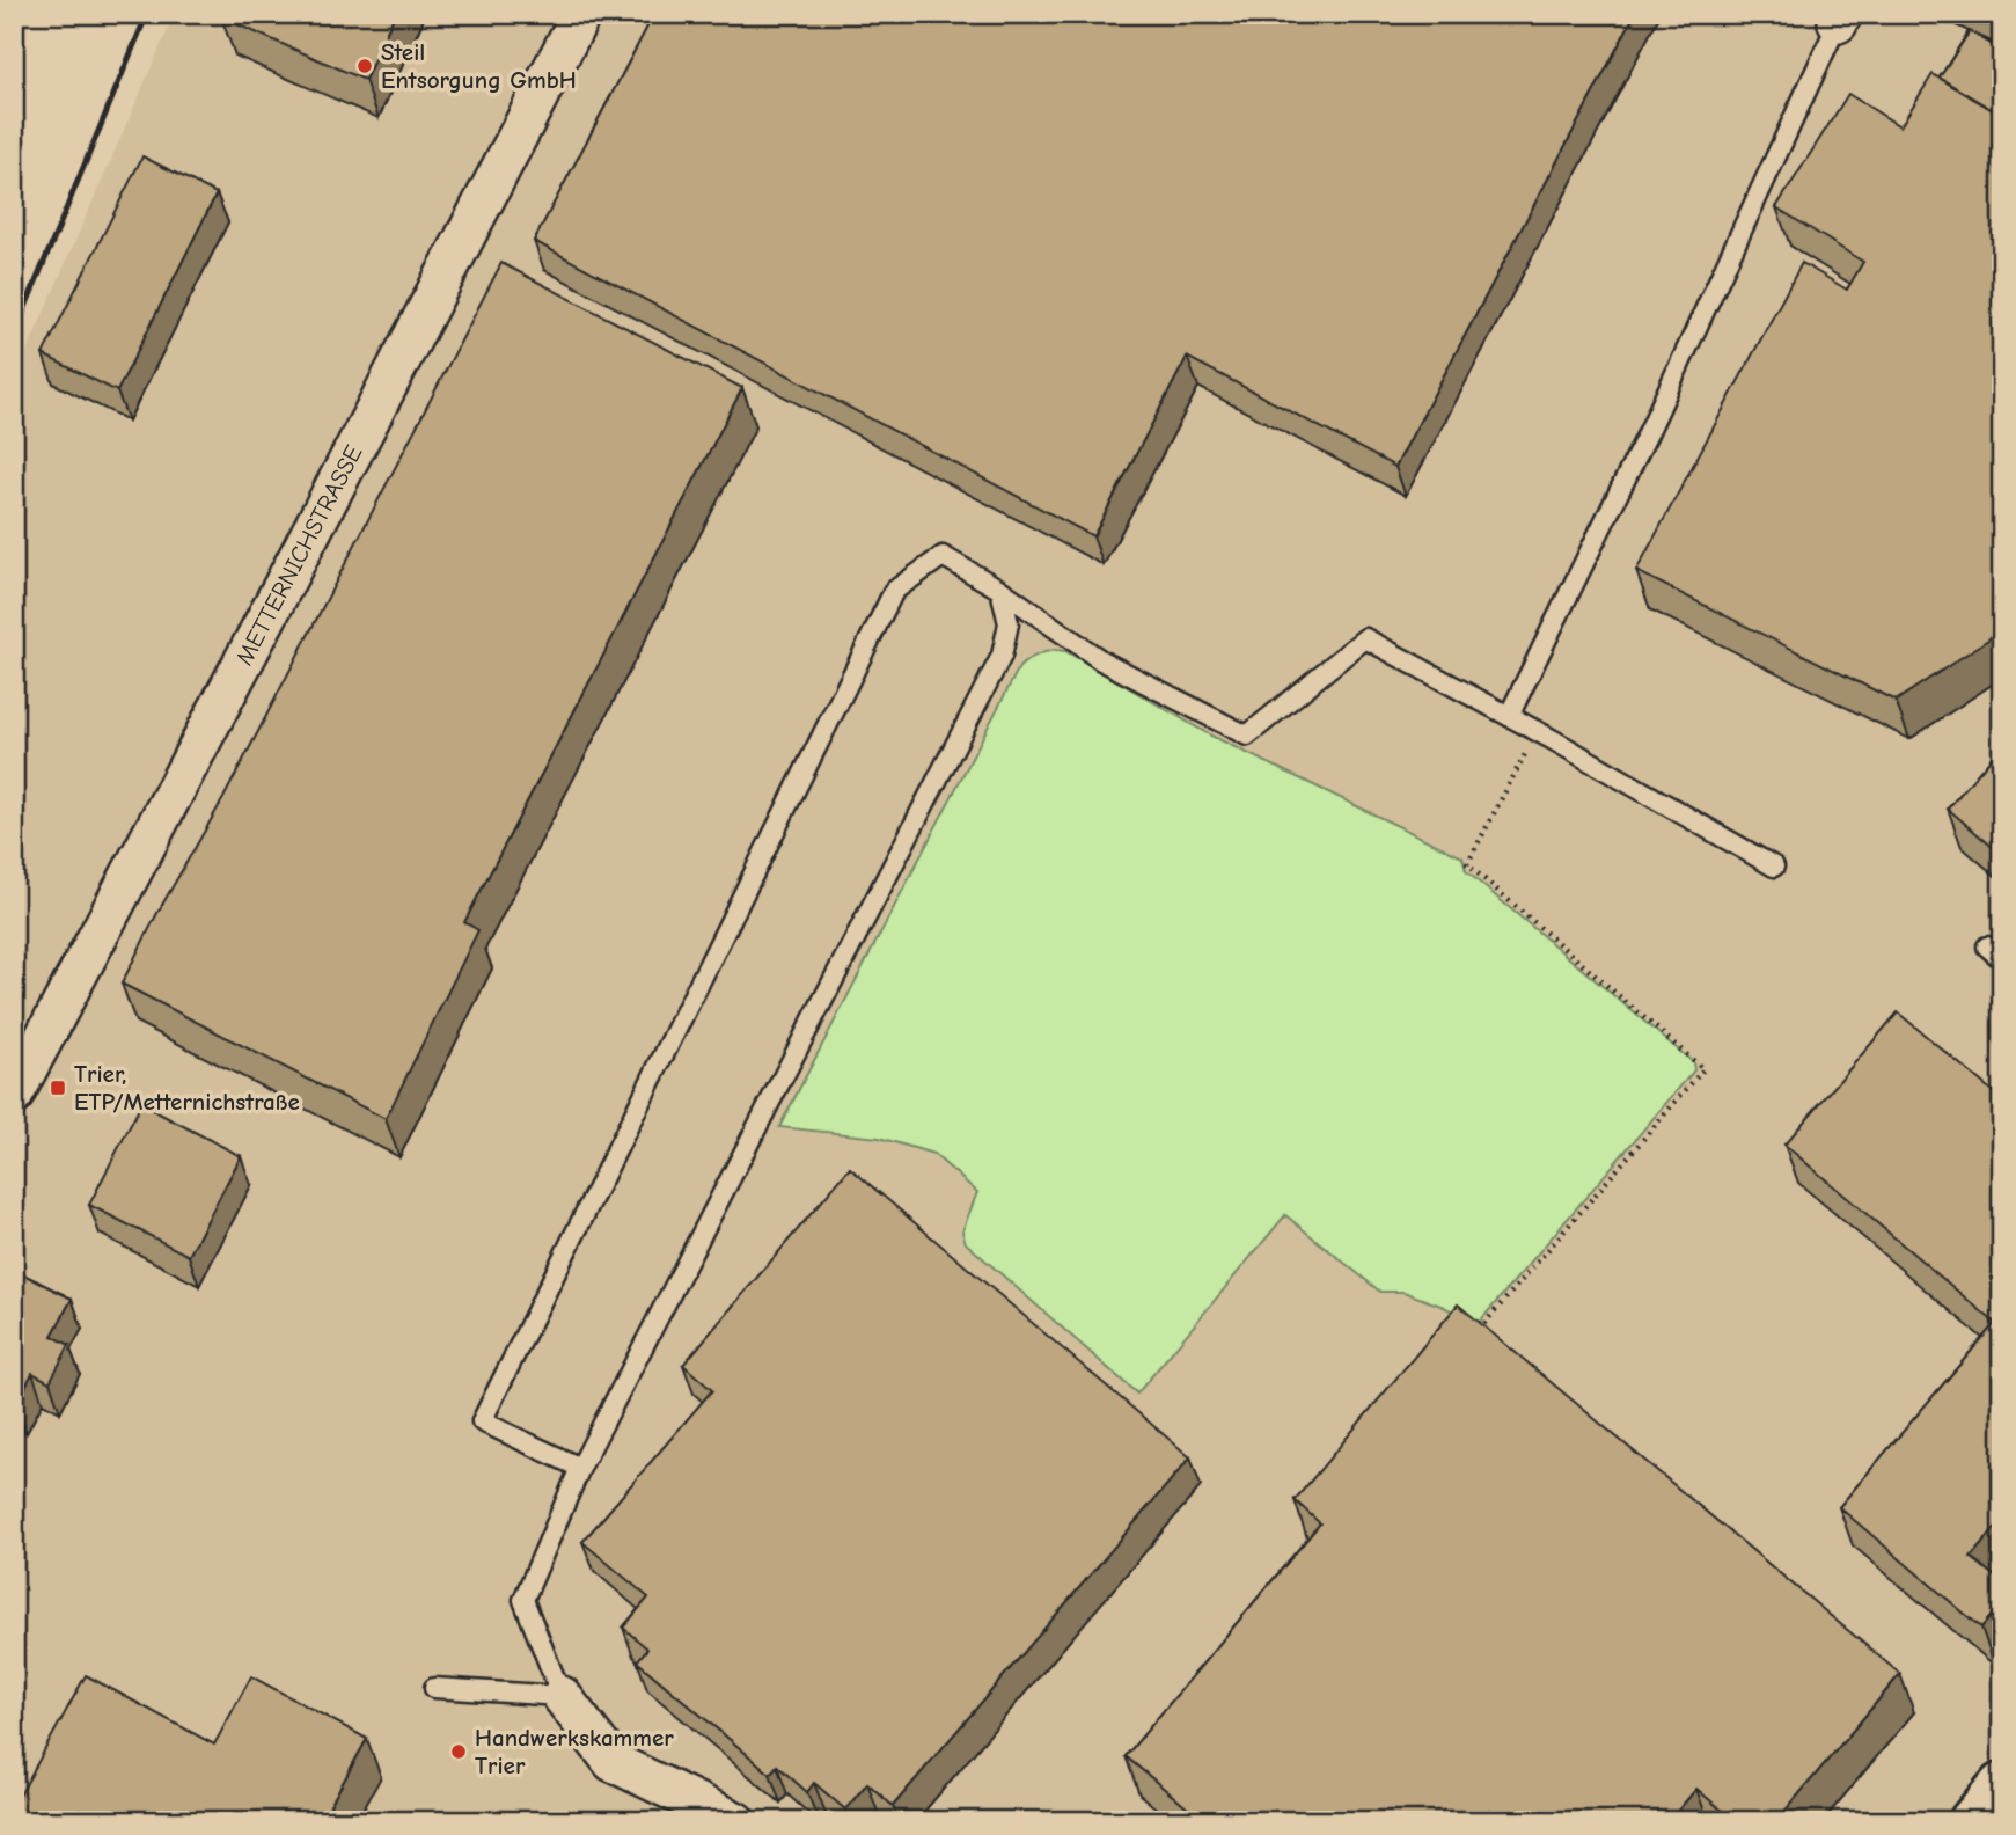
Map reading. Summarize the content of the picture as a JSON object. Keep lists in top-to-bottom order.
{
  "streets": {
    "street": ["METTERNICHSTRASSE"]
  },
  "places": {
    "other": ["Steil Entsorgung GmbH", "Handwerkskammer Trier"],
    "transit": ["Trier, ETP/Metternichstraße"]
  }
}
